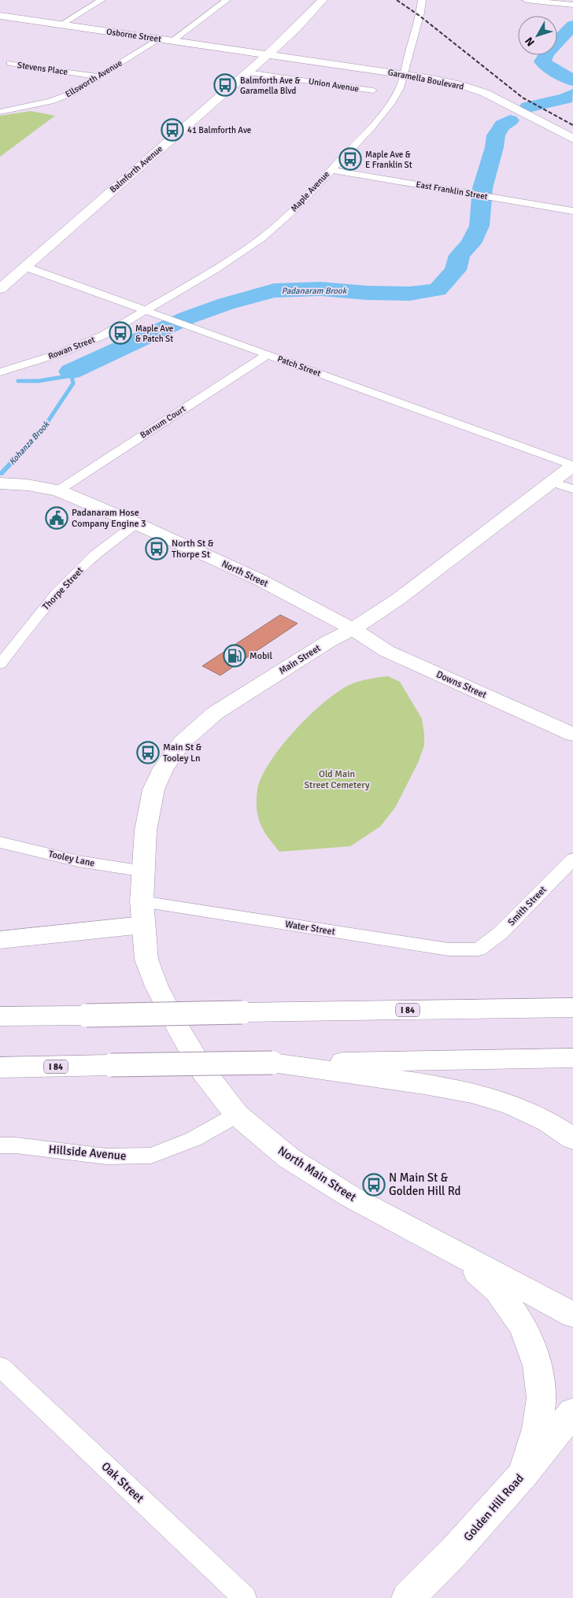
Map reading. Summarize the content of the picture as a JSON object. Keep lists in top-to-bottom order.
{
  "streets": {
    "main road": [
      "Osborne Street",
      "Garamella Boulevard",
      "Balmforth Avenue",
      "North Street",
      "Main Street",
      "Downs Street",
      "I 84",
      "North Main Street",
      "Golden Hill Road"
    ],
    "street": [
      "Stevens Place",
      "Ellsworth Avenue",
      "Union Avenue",
      "East Franklin Street",
      "Maple Avenue",
      "Rowan Street",
      "Patch Street",
      "Barnum Court",
      "Thorpe Street",
      "Tooley Lane",
      "Smith Street",
      "Water Street",
      "Hillside Avenue",
      "Oak Street"
    ]
  },
  "crossings": [
    ["Osborne Street", "Ellsworth Avenue"],
    ["Osborne Street", "Garamella Boulevard"],
    ["Osborne Street", "Balmforth Avenue"],
    ["Stevens Place", "Ellsworth Avenue"],
    ["Garamella Boulevard", "Balmforth Avenue"],
    ["Garamella Boulevard", "Maple Avenue"],
    ["Union Avenue", "Balmforth Avenue"],
    ["Balmforth Avenue", "Patch Street"],
    ["East Franklin Street", "Maple Avenue"],
    ["Maple Avenue", "Rowan Street"],
    ["Maple Avenue", "Patch Street"],
    ["Rowan Street", "Patch Street"],
    ["Patch Street", "Barnum Court"],
    ["Patch Street", "Main Street"],
    ["Barnum Court", "North Street"],
    ["North Street", "Thorpe Street"],
    ["North Street", "Main Street"],
    ["North Street", "Downs Street"],
    ["Main Street", "Downs Street"],
    ["Main Street", "Tooley Lane"],
    ["Main Street", "Water Street"],
    ["Main Street", "North Main Street"],
    ["Smith Street", "Water Street"],
    ["Hillside Avenue", "North Main Street"]
  ],
  "water": ["Padanaram Brook", "Kohanza Brook"],
  "parks": ["Old Main Street Cemetery"],
  "places": {
    "bus stop": [
      "Balmforth Ave & Garamella Blvd",
      "41 Balmforth Ave",
      "Maple Ave & E Franklin St",
      "Maple Ave & Patch St",
      "North St & Thorpe St",
      "Main St & Tooley Ln",
      "N Main St & Golden Hill Rd"
    ],
    "public building": ["Padanaram Hose Company Engine 3"],
    "fuel station": ["Mobil"]
  },
  "north": "bottom left"
}
